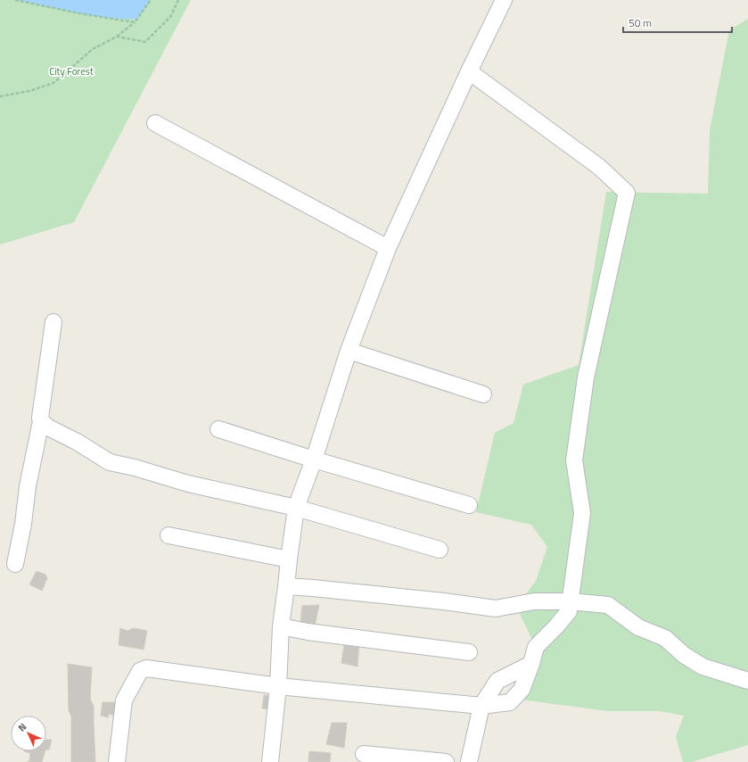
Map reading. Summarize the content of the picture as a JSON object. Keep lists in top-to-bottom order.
{
  "parks": ["City Forest"],
  "scale_bar": "50 m",
  "north": "top left"
}
